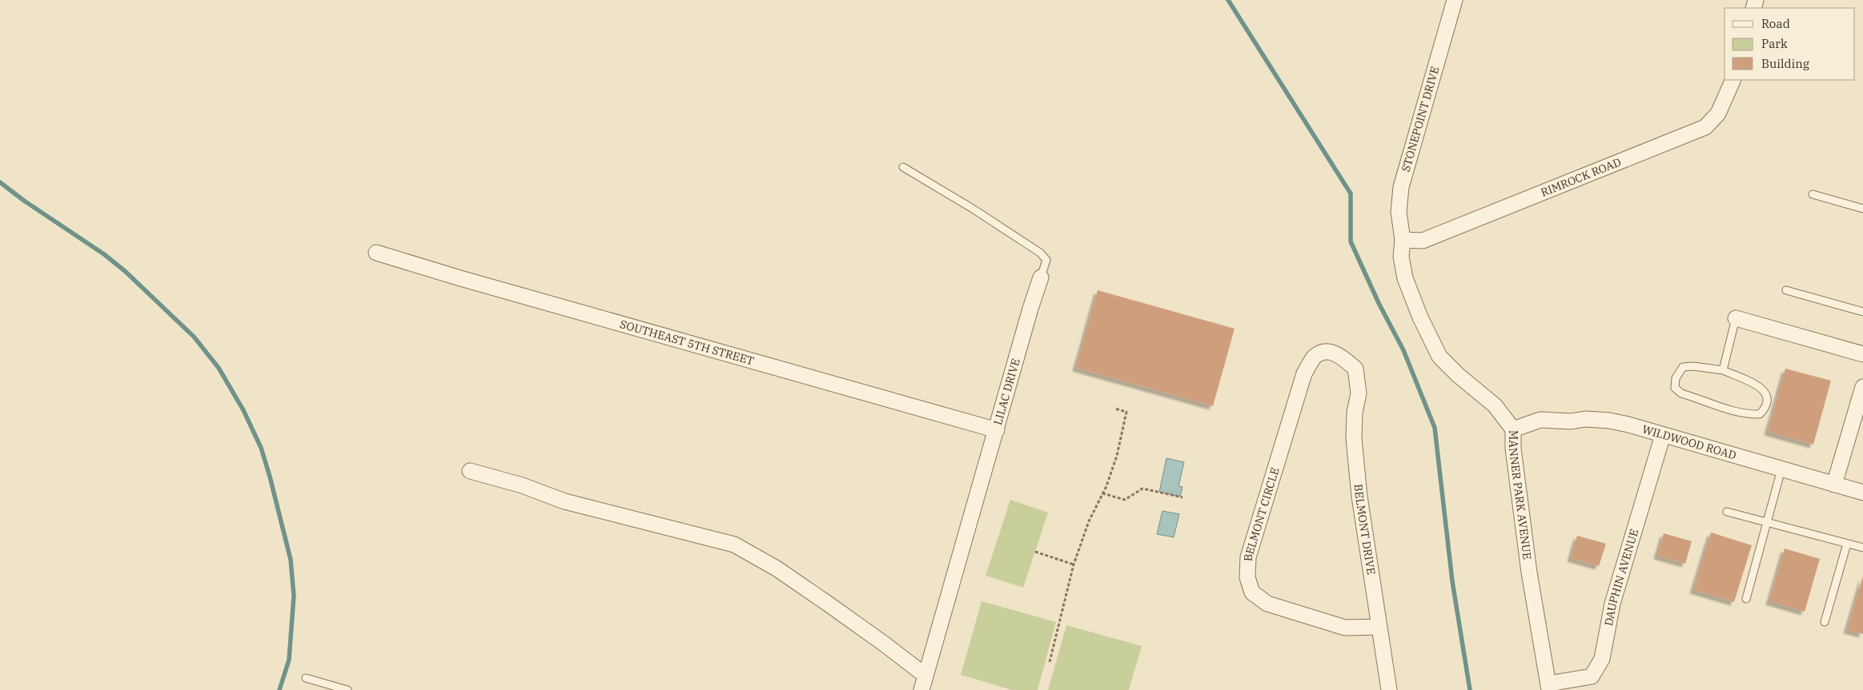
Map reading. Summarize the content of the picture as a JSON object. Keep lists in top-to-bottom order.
{
  "streets": {
    "street": [
      "STONEPOINT DRIVE",
      "RIMROCK ROAD",
      "SOUTHEAST 5TH STREET",
      "LILAC DRIVE",
      "WILDWOOD ROAD",
      "MANNER PARK AVENUE",
      "BELMONT CIRCLE",
      "BELMONT DRIVE",
      "DAUPHIN AVENUE"
    ]
  },
  "crossings": [
    ["STONEPOINT DRIVE", "RIMROCK ROAD"],
    ["STONEPOINT DRIVE", "MANNER PARK AVENUE"],
    ["RIMROCK ROAD", "MANNER PARK AVENUE"],
    ["SOUTHEAST 5TH STREET", "LILAC DRIVE"],
    ["WILDWOOD ROAD", "MANNER PARK AVENUE"],
    ["WILDWOOD ROAD", "DAUPHIN AVENUE"],
    ["MANNER PARK AVENUE", "DAUPHIN AVENUE"],
    ["BELMONT CIRCLE", "BELMONT DRIVE"]
  ],
  "legend": ["Road", "Park", "Building"]
}
